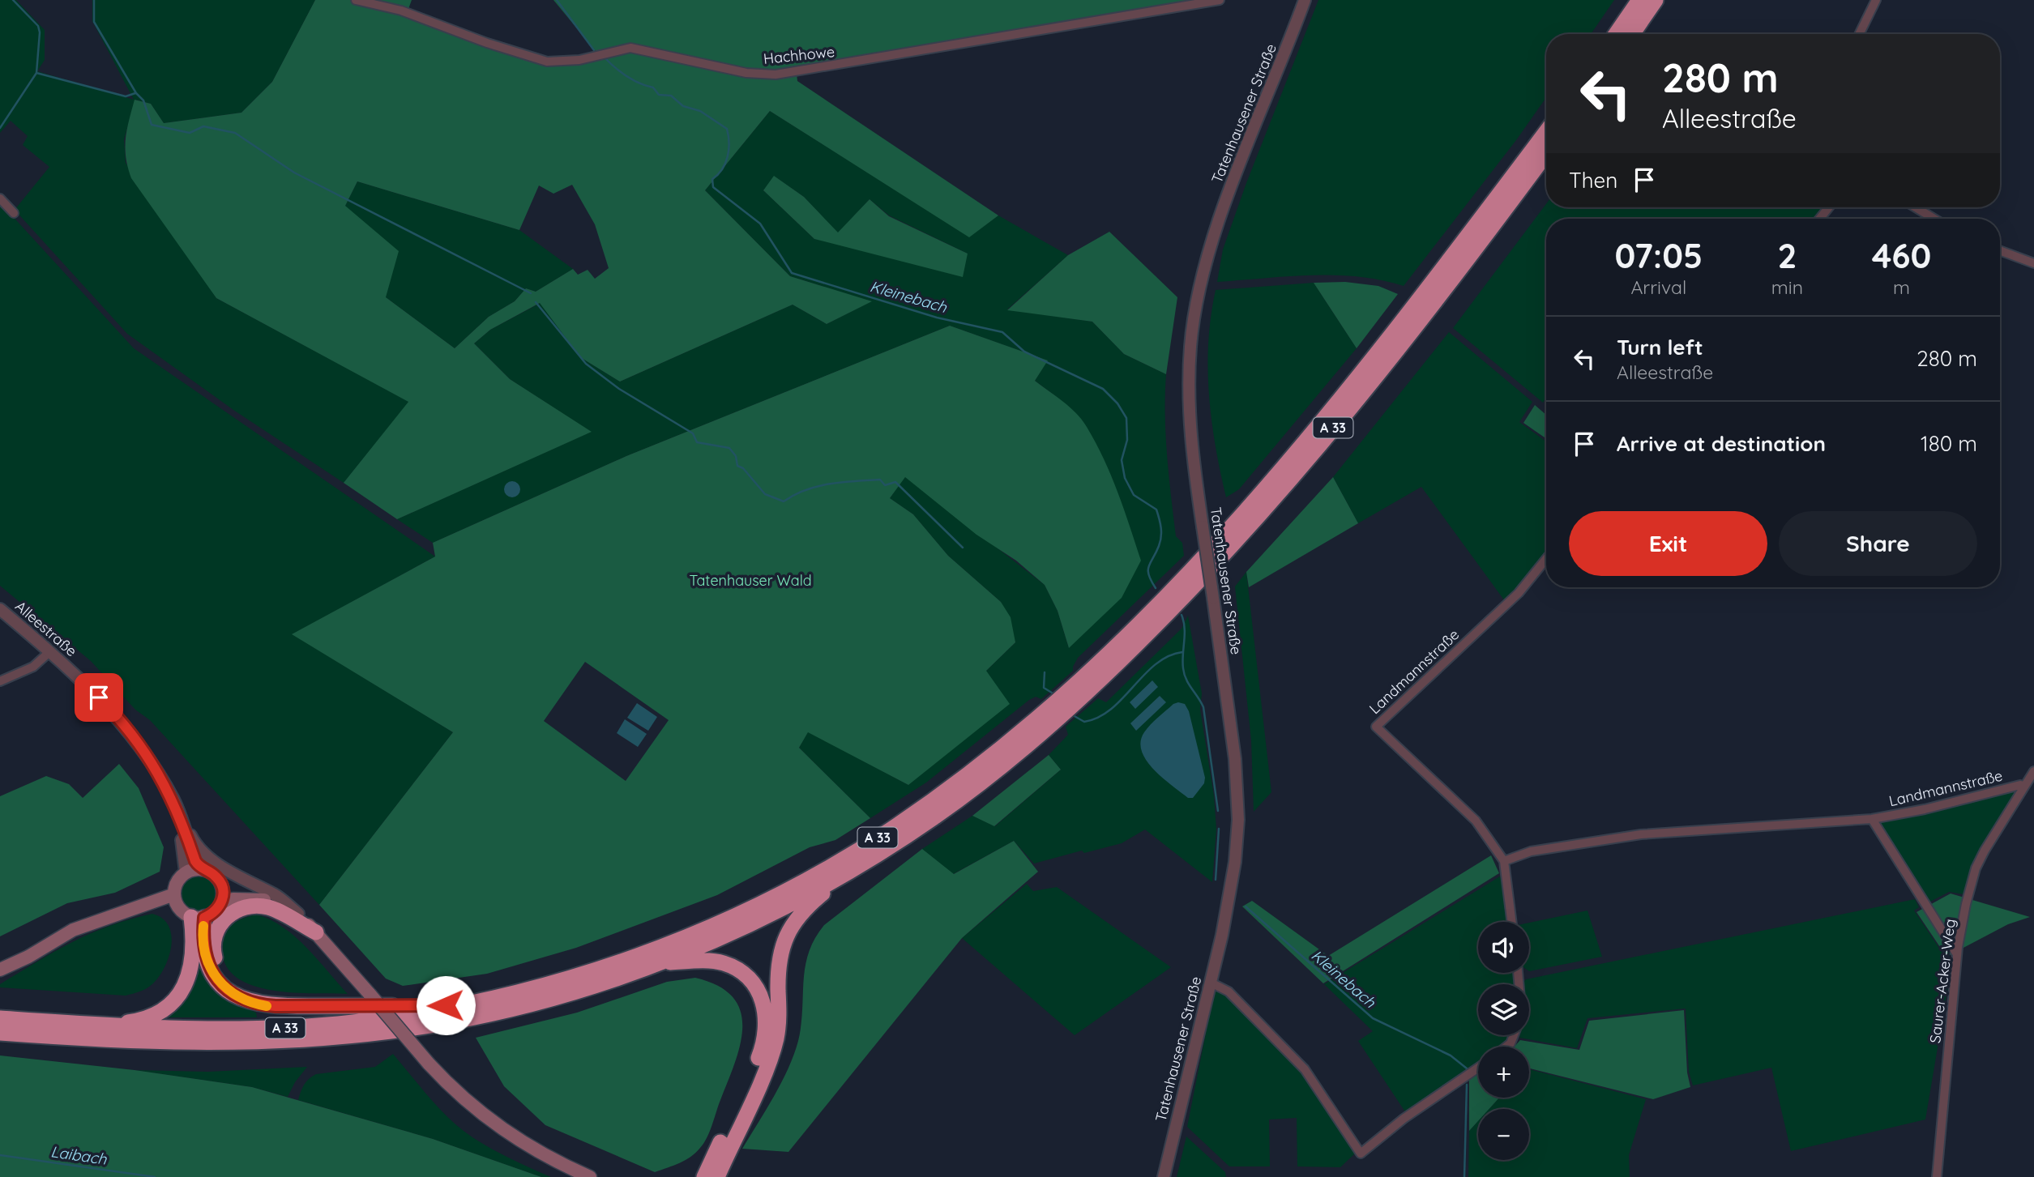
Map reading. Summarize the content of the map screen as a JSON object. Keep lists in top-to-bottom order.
{
  "streets": {
    "highway": ["A 33"],
    "street": [
      "Hachhowe",
      "Tatenhausener Straße",
      "Alleestraße",
      "Landmannstraße",
      "Saurer-Acker-Weg"
    ]
  },
  "crossings": [
    ["Landmannstraße", "Saurer-Acker-Weg"]
  ],
  "water": ["Kleinebach", "Laibach"],
  "parks": ["Tatenhauser Wald"],
  "page": {
    "turn": ["280 m", "Alleestraße"],
    "then": "Then",
    "eta": [
      "07:05",
      "Arrival",
      "2",
      "min",
      "460",
      "m"
    ],
    "list": [
      {
        "name": "Turn left",
        "note": "Alleestraße",
        "value": "280 m"
      },
      {
        "name": "Arrive at destination",
        "value": "180 m"
      }
    ],
    "buttons": ["Exit", "Share"],
    "map_buttons": ["+", "−"]
  }
}
